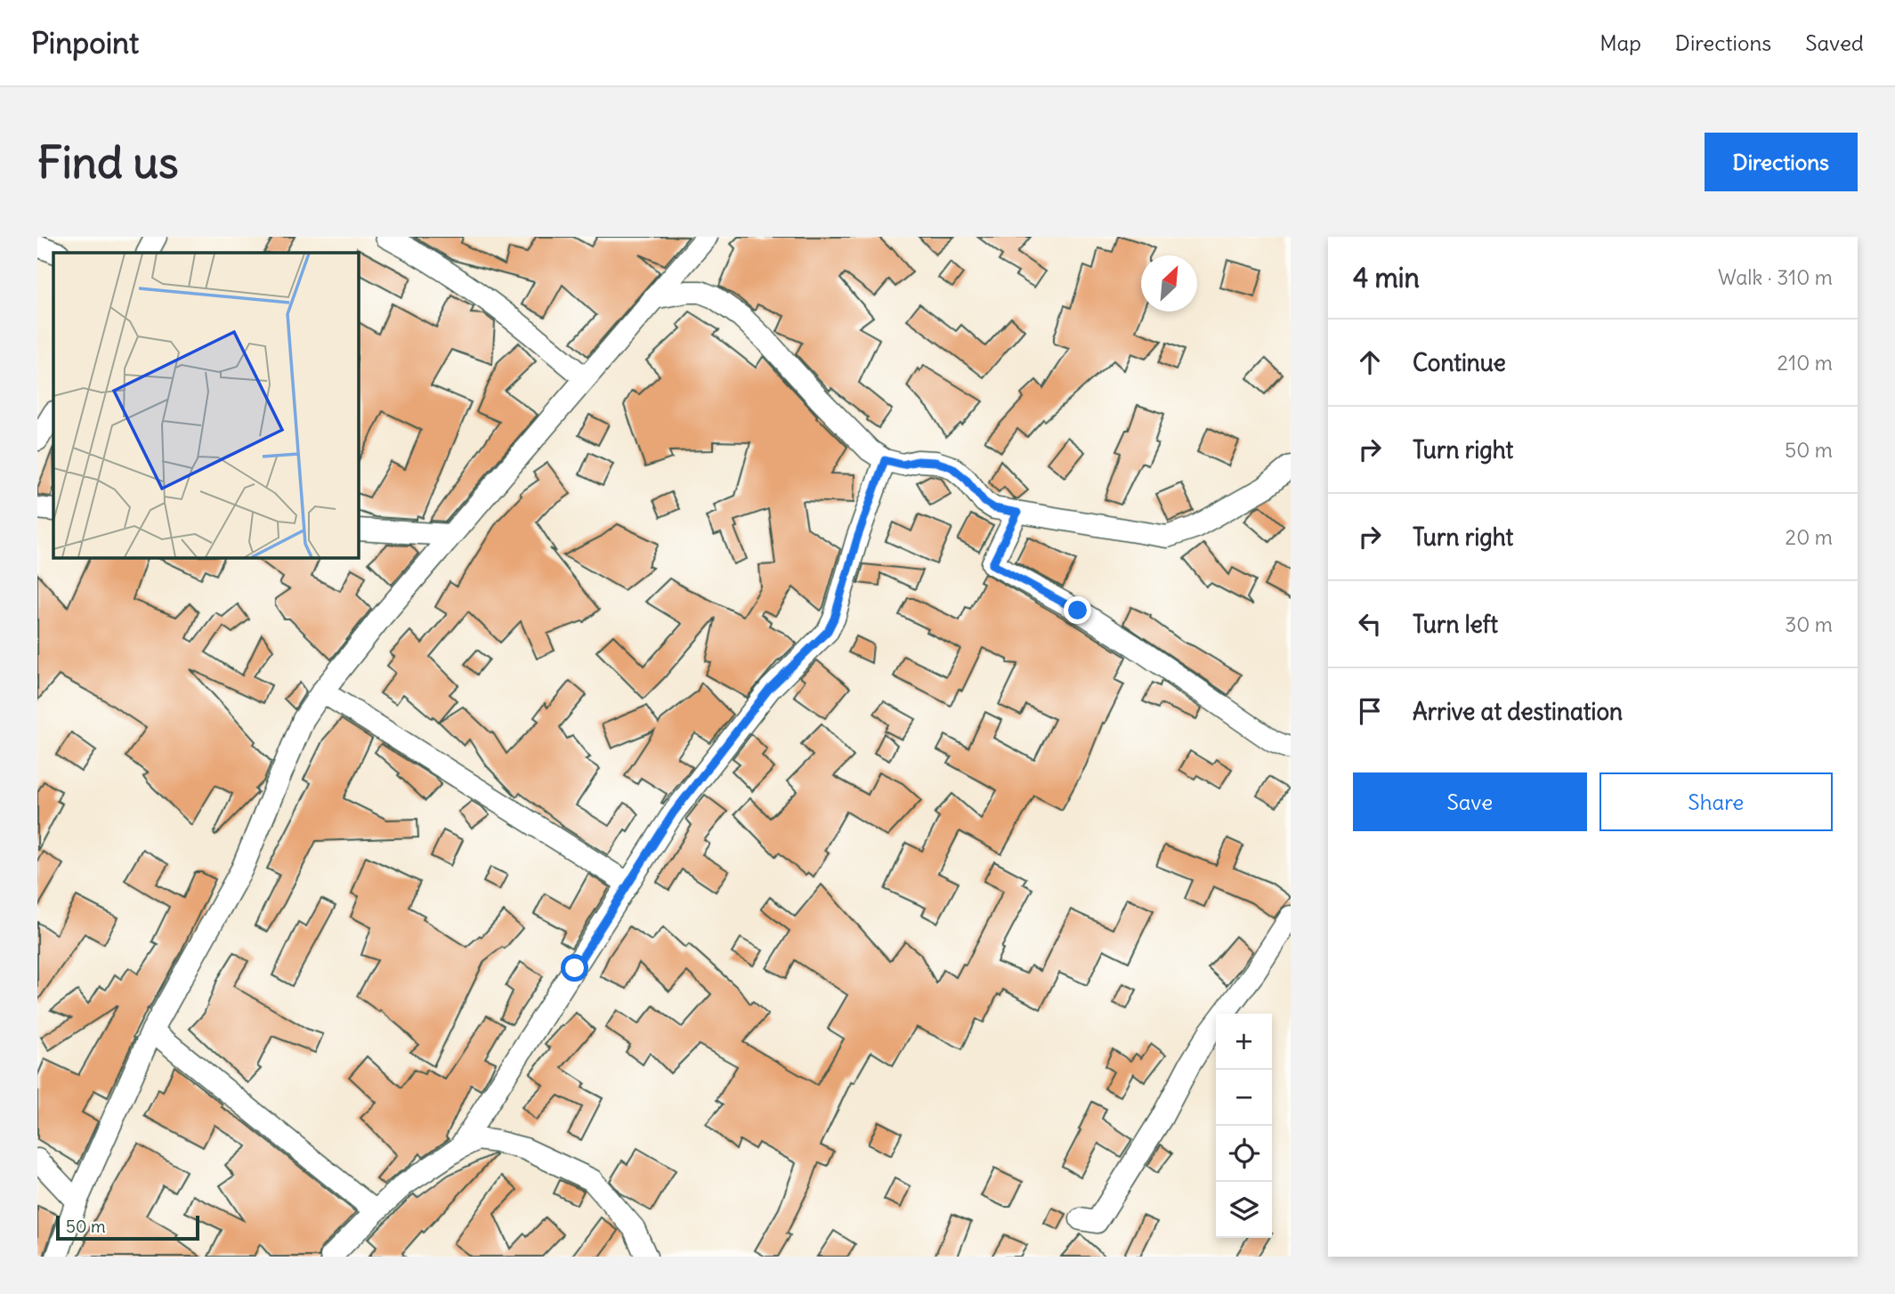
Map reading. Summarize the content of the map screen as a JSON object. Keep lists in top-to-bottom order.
{
  "scale_bar": "50 m",
  "north": "top right",
  "page": {
    "header": "Pinpoint",
    "nav": ["Map", "Directions", "Saved"],
    "buttons": [
      "Directions",
      ["Save", "Share"]
    ],
    "title": "Find us",
    "heading": ["4 min", "Walk · 310 m"],
    "list": [
      ["Continue", "210 m"],
      ["Turn right", "50 m"],
      ["Turn right", "20 m"],
      ["Turn left", "30 m"],
      "Arrive at destination"
    ],
    "map_buttons": ["+", "−"],
    "scale": "50 m"
  }
}
